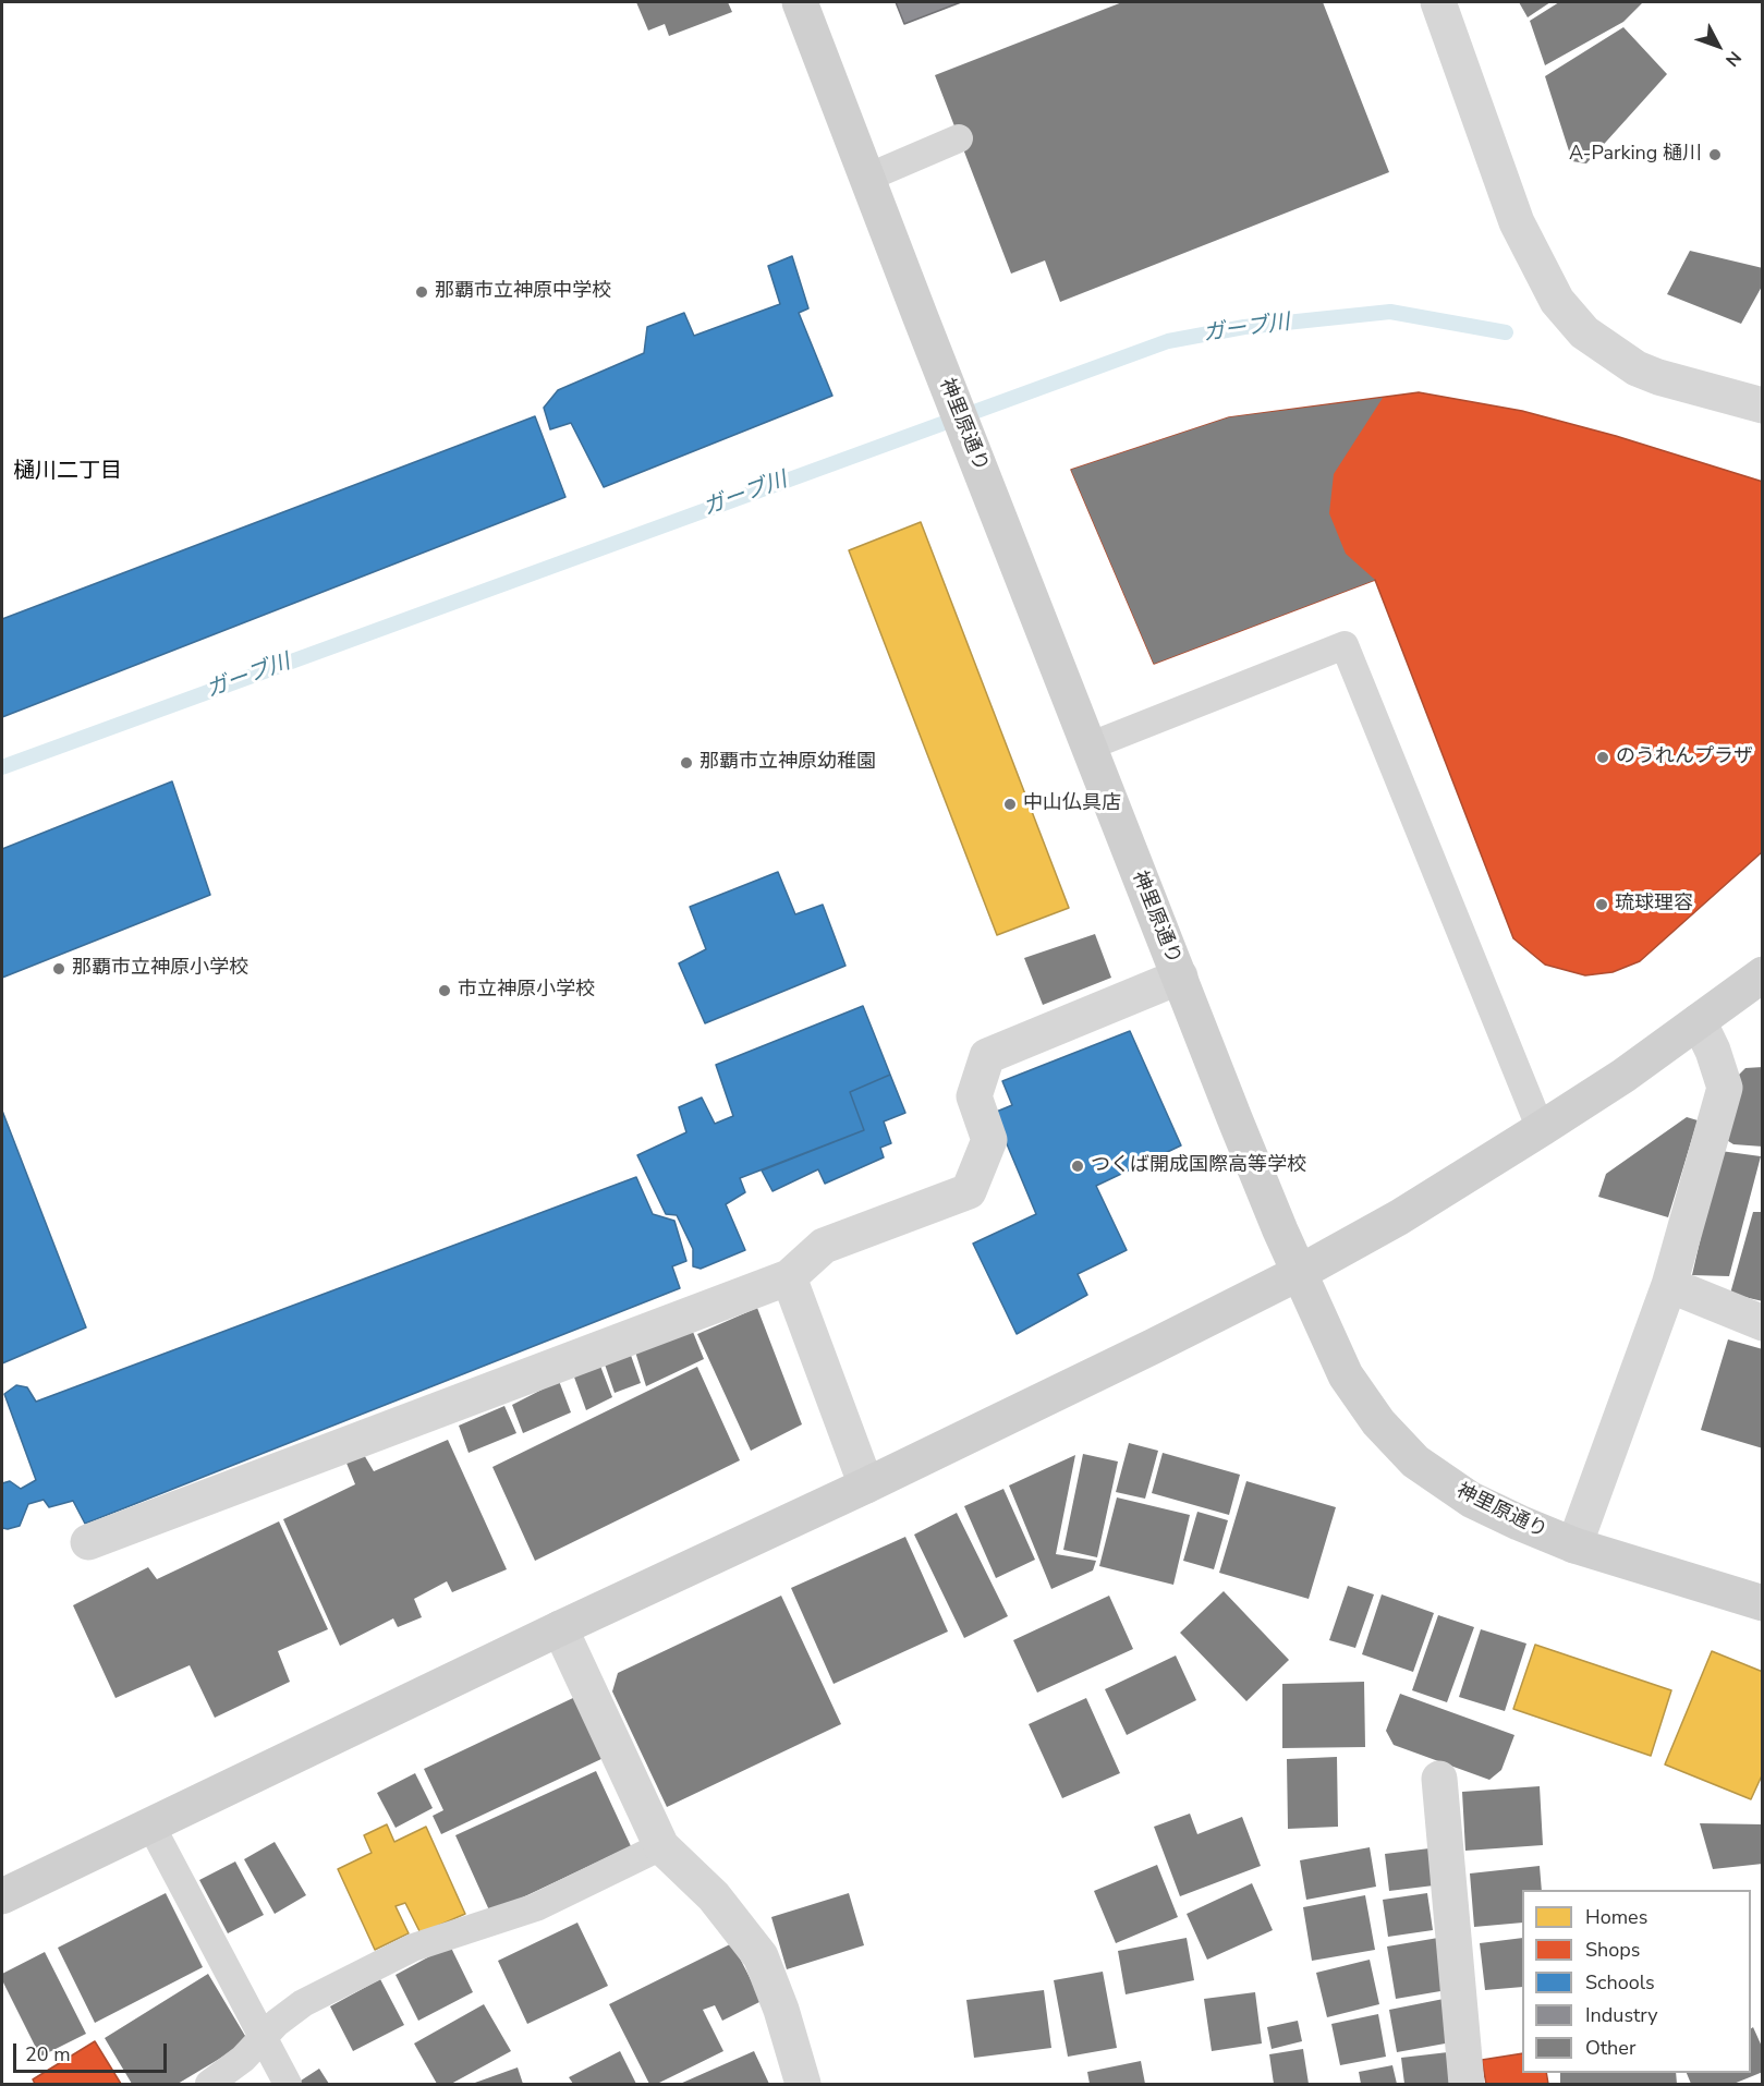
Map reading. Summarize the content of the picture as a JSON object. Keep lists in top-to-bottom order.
{
  "streets": {
    "street": ["神里原通り"]
  },
  "districts": ["樋川二丁目"],
  "water": ["ガーブ川"],
  "places": [
    "A-Parking 樋川",
    "那覇市立神原中学校",
    "のうれんプラザ",
    "那覇市立神原幼稚園",
    "中山仏具店",
    "琉球理容",
    "那覇市立神原小学校",
    "市立神原小学校",
    "つくば開成国際高等学校"
  ],
  "legend": [
    "Homes",
    "Shops",
    "Schools",
    "Industry",
    "Other"
  ],
  "scale_bar": "20 m",
  "north": "bottom right"
}
